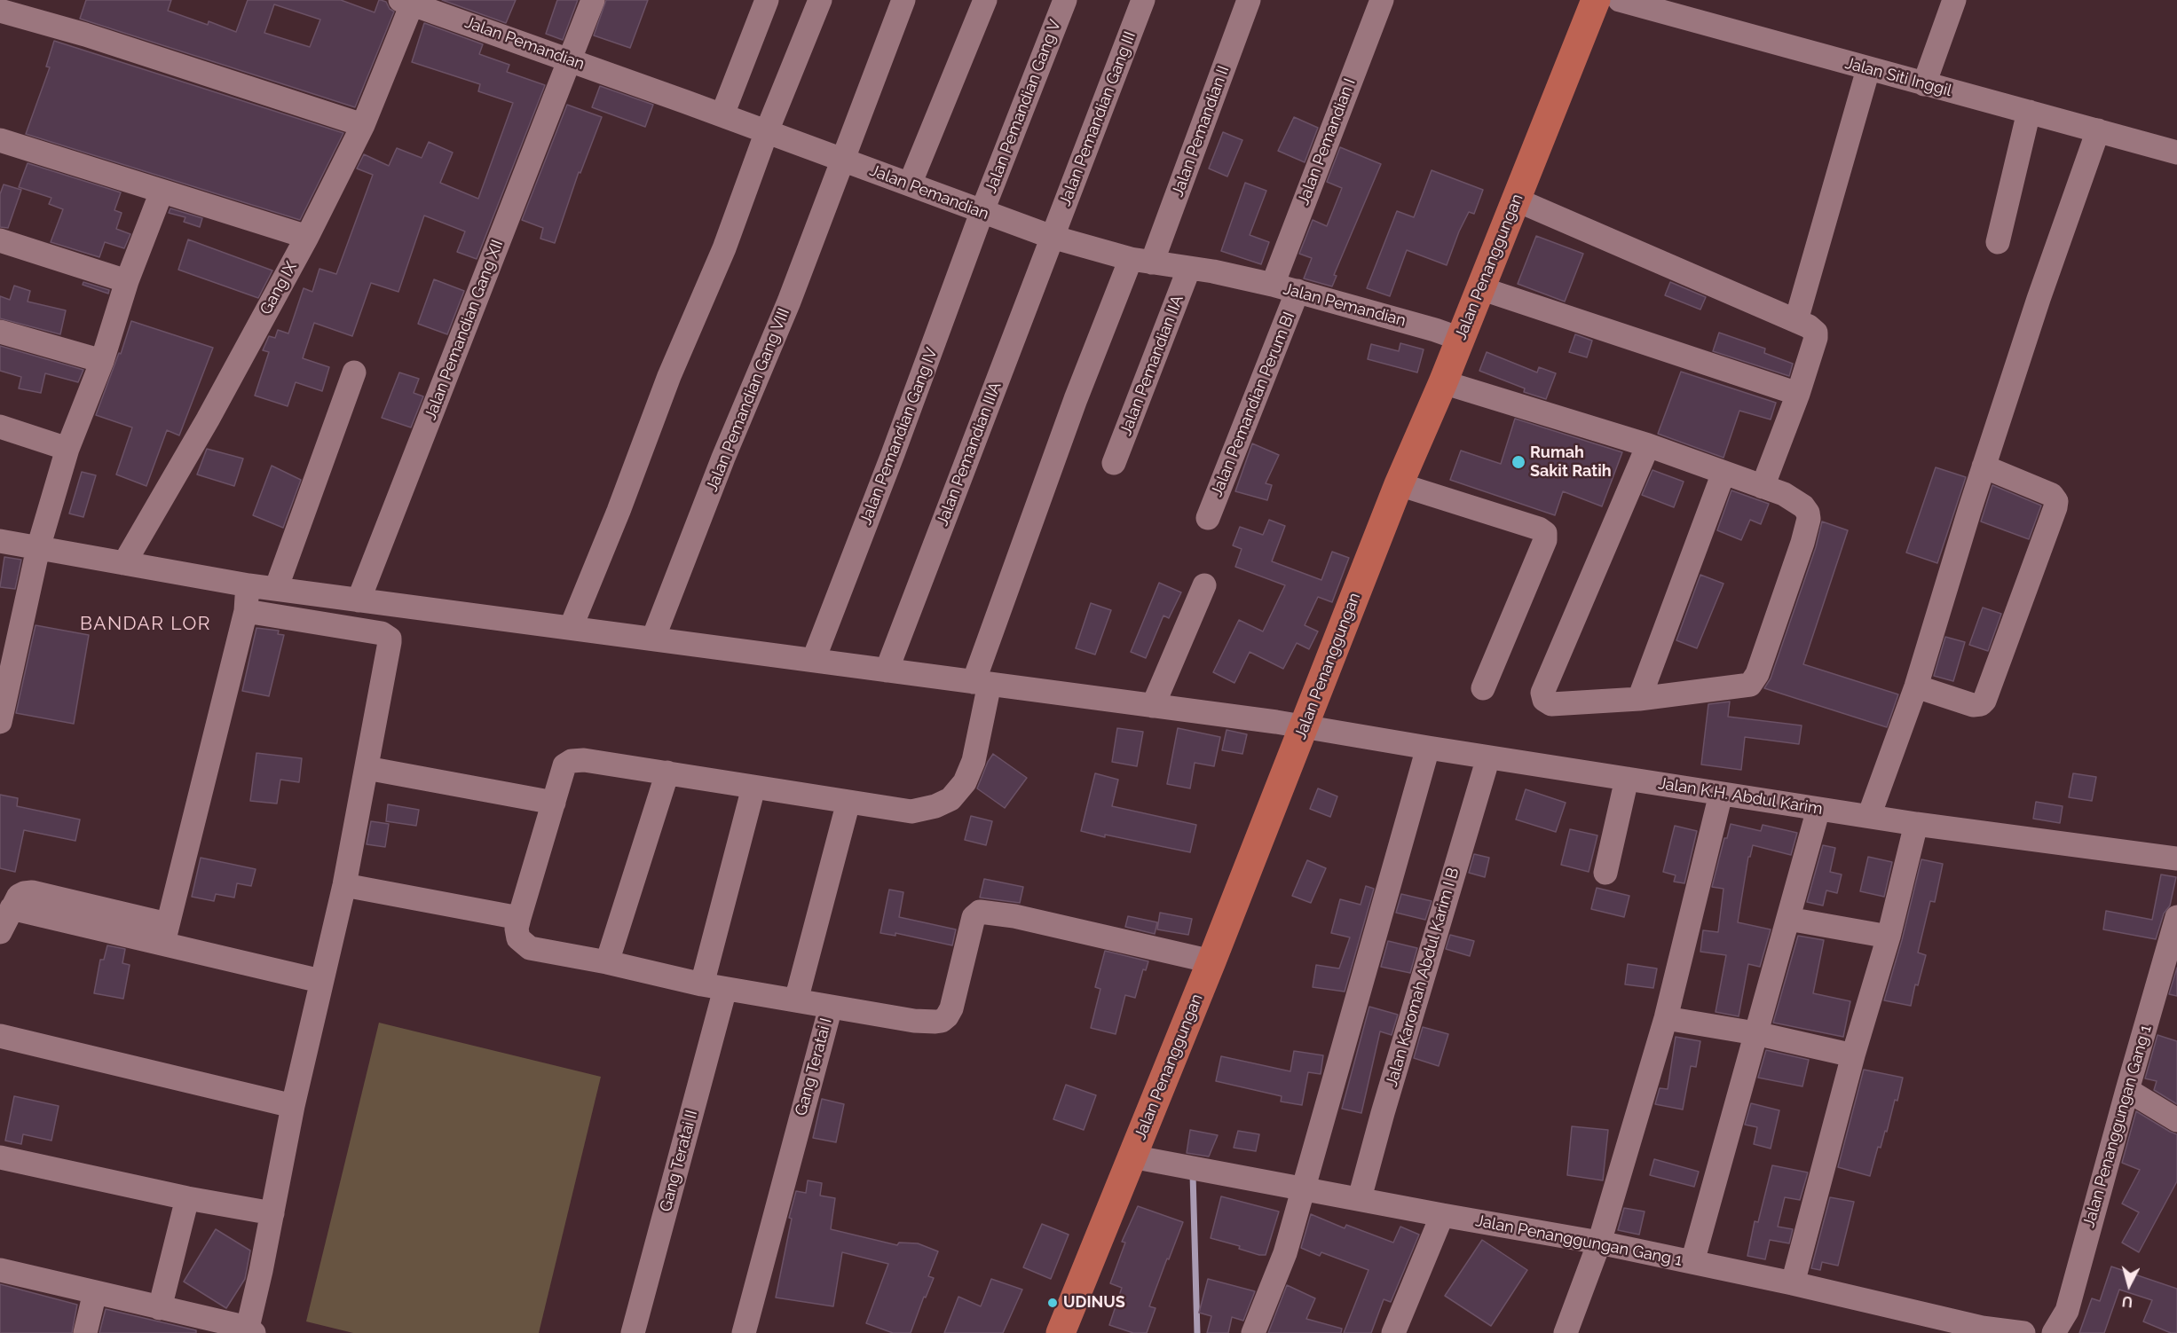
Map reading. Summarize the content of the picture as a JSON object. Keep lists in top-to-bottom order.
{
  "streets": {
    "main road": ["Jalan Penanggungan"],
    "street": [
      "Jalan Pemandian",
      "Jalan Siti Inggil",
      "Jalan Pemandian Gang V",
      "Jalan Pemandian Gang III",
      "Jalan Pemandian II",
      "Jalan Pemandian I",
      "Gang IX",
      "Jalan Pemandian Gang XII",
      "Jalan Pemandian IIA",
      "Jalan Pemandian Gang VIII",
      "Jalan Pemandian Perum BI",
      "Jalan Pemandian Gang IV",
      "Jalan Pemandian IIIA",
      "Jalan K.H. Abdul Karim",
      "Jalan Karomah Abdul Karim I B",
      "Gang Teratai I",
      "Jalan Penanggungan Gang 1",
      "Gang Teratai II"
    ]
  },
  "crossings": [
    ["Jalan Pemandian", "Jalan Pemandian Gang V"],
    ["Jalan Pemandian", "Jalan Pemandian Gang III"],
    ["Jalan Pemandian", "Jalan Pemandian II"],
    ["Jalan Pemandian", "Jalan Pemandian I"],
    ["Jalan Pemandian", "Jalan Penanggungan"],
    ["Jalan Pemandian", "Gang IX"],
    ["Jalan Pemandian", "Jalan Pemandian Gang XII"],
    ["Jalan Pemandian", "Jalan Pemandian IIA"],
    ["Jalan Pemandian", "Jalan Pemandian Gang VIII"],
    ["Jalan Pemandian", "Jalan Pemandian Perum BI"],
    ["Jalan Pemandian", "Jalan Pemandian Gang IV"],
    ["Jalan Pemandian", "Jalan Pemandian IIIA"],
    ["Jalan Pemandian Gang V", "Jalan Pemandian Gang IV"],
    ["Jalan Pemandian Gang III", "Jalan Pemandian IIIA"],
    ["Jalan Pemandian II", "Jalan K.H. Abdul Karim"],
    ["Jalan Pemandian II", "Gang Teratai II"],
    ["Jalan Penanggungan", "Jalan K.H. Abdul Karim"],
    ["Jalan Penanggungan", "Gang Teratai I"],
    ["Jalan Penanggungan", "Jalan Penanggungan Gang 1"],
    ["Gang IX", "Jalan K.H. Abdul Karim"],
    ["Jalan Pemandian Gang XII", "Jalan K.H. Abdul Karim"],
    ["Jalan Pemandian Gang VIII", "Jalan K.H. Abdul Karim"],
    ["Jalan Pemandian Gang IV", "Jalan K.H. Abdul Karim"],
    ["Jalan Pemandian IIIA", "Jalan K.H. Abdul Karim"],
    ["Jalan K.H. Abdul Karim", "Jalan Karomah Abdul Karim I B"],
    ["Jalan Karomah Abdul Karim I B", "Jalan Penanggungan Gang 1"]
  ],
  "districts": ["BANDAR LOR"],
  "places": ["Rumah Sakit Ratih", "UDINUS"],
  "north": "bottom"
}
